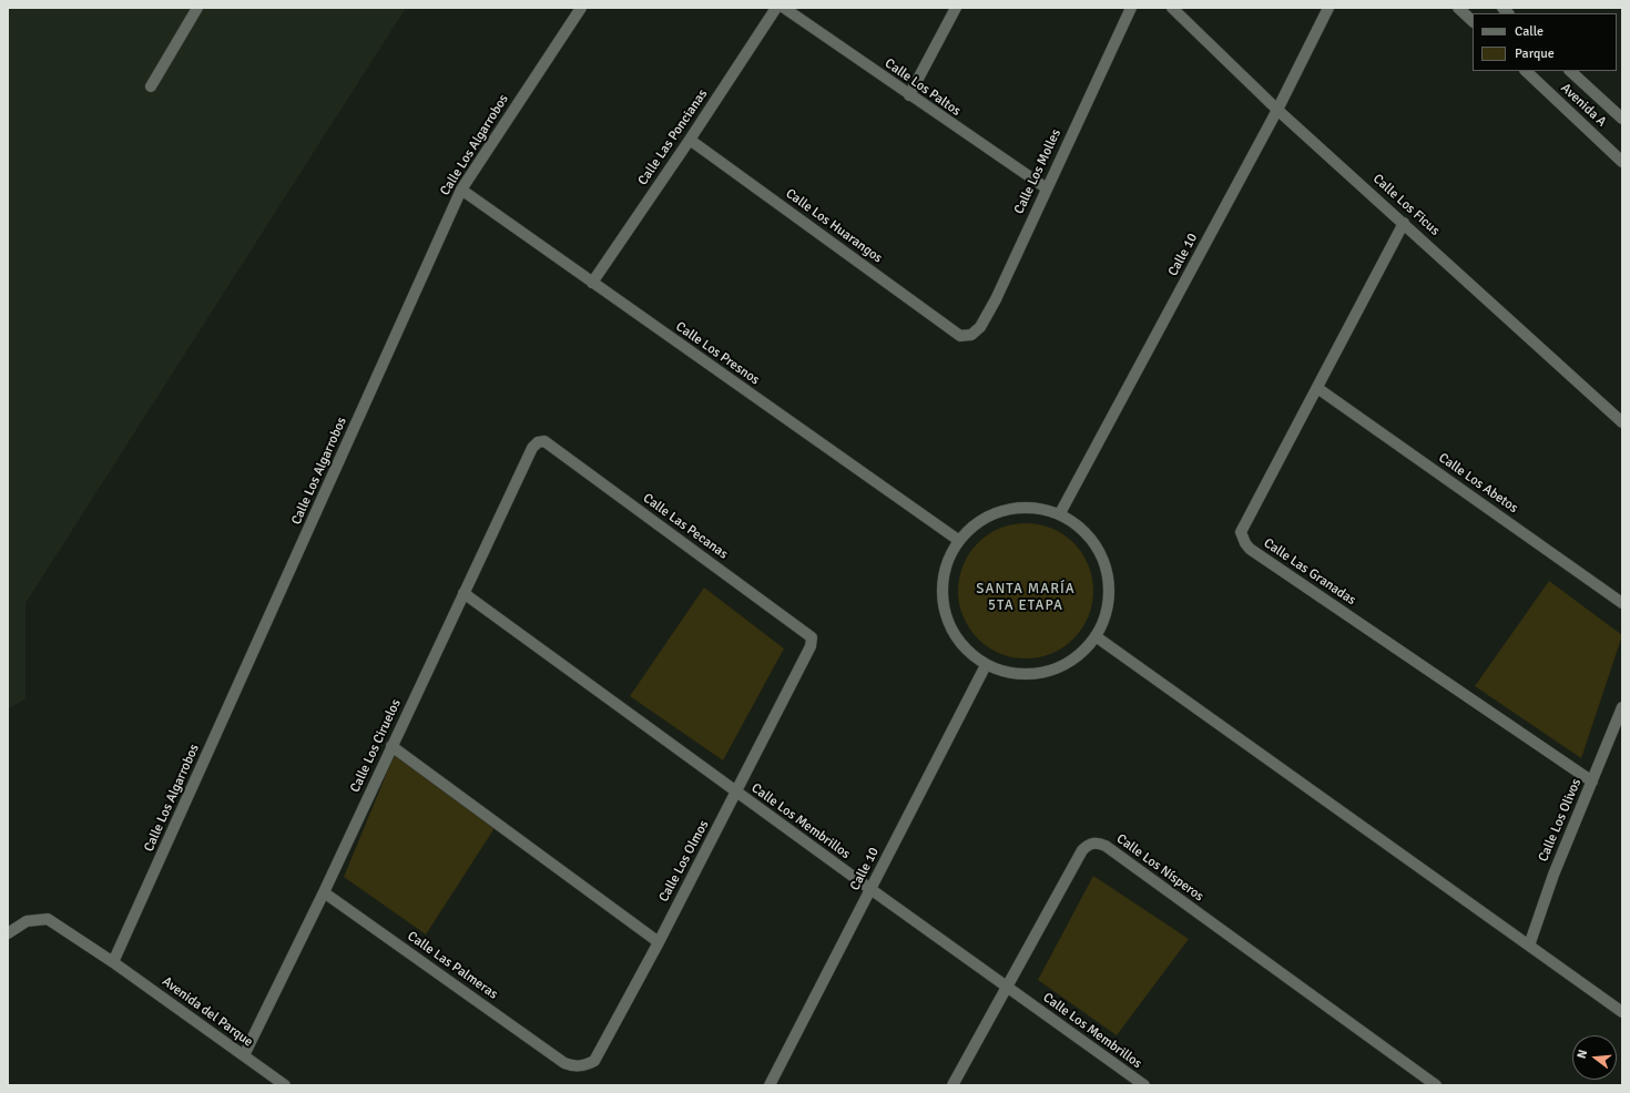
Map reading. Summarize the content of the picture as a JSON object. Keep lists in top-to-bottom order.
{
  "streets": {
    "street": [
      "Calle Los Paltos",
      "Avenida A",
      "Calle Las Poncianas",
      "Calle Los Algarrobos",
      "Calle Los Molles",
      "Calle Los Ficus",
      "Calle Los Huarangos",
      "Calle 10",
      "Calle Los Presnos",
      "Calle Los Abetos",
      "Calle Las Pecanas",
      "Calle Las Granadas",
      "Calle Los Ciruelos",
      "Calle Los Olivos",
      "Calle Los Membrillos",
      "Calle Los Olmos",
      "Calle Los Nísperos",
      "Calle Las Palmeras",
      "Avenida del Parque"
    ]
  },
  "crossings": [
    ["Calle Los Paltos", "Calle Los Molles"],
    ["Calle Las Poncianas", "Calle Los Huarangos"],
    ["Calle Las Poncianas", "Calle Los Presnos"],
    ["Calle Los Algarrobos", "Calle Los Presnos"],
    ["Calle Los Algarrobos", "Avenida del Parque"],
    ["Calle Los Molles", "Calle Los Huarangos"],
    ["Calle Los Ficus", "Calle 10"],
    ["Calle Los Ficus", "Calle Las Granadas"],
    ["Calle 10", "Calle Los Membrillos"],
    ["Calle Los Abetos", "Calle Las Granadas"],
    ["Calle Las Pecanas", "Calle Los Ciruelos"],
    ["Calle Las Pecanas", "Calle Los Olmos"],
    ["Calle Las Granadas", "Calle Los Olivos"],
    ["Calle Los Ciruelos", "Calle Los Membrillos"],
    ["Calle Los Ciruelos", "Calle Las Palmeras"],
    ["Calle Los Ciruelos", "Avenida del Parque"],
    ["Calle Los Membrillos", "Calle Los Olmos"],
    ["Calle Los Membrillos", "Calle Los Nísperos"],
    ["Calle Los Olmos", "Calle Las Palmeras"]
  ],
  "districts": ["SANTA MARÍA 5TA ETAPA"],
  "legend": ["Calle", "Parque"],
  "north": "left"
}
